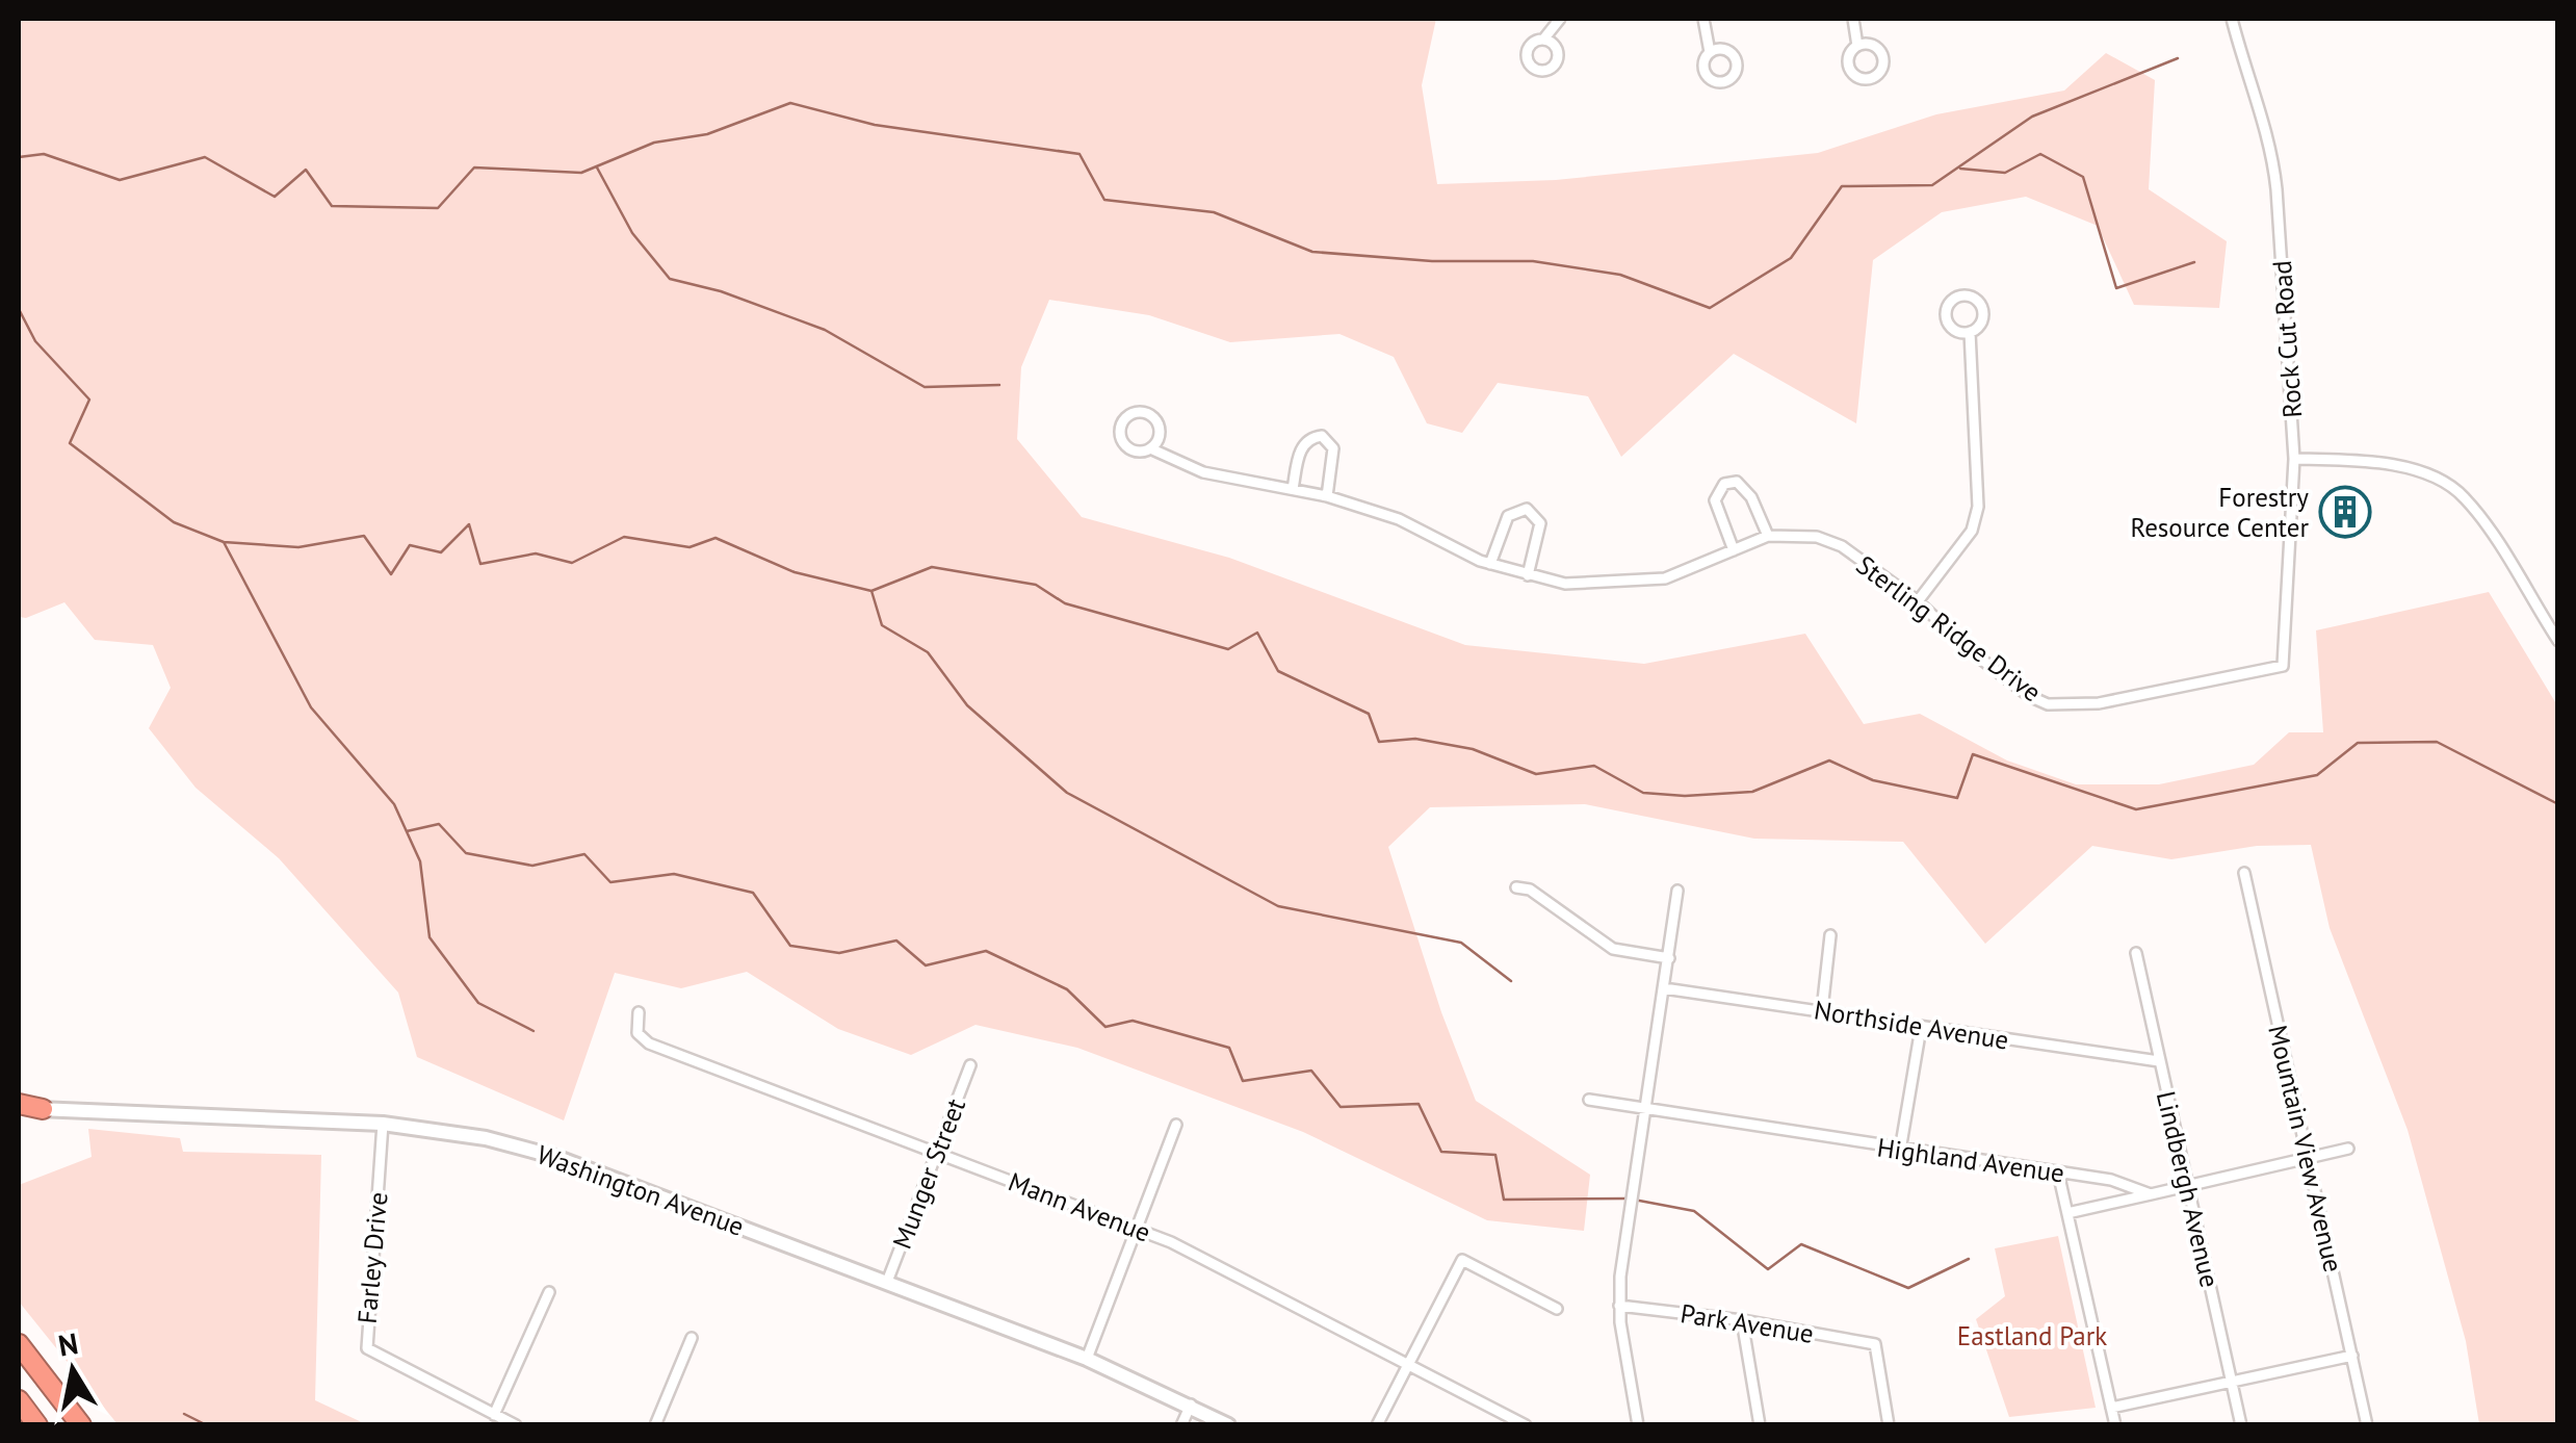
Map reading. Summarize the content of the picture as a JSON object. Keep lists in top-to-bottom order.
{
  "streets": {
    "street": [
      "Rock Cut Road",
      "Sterling Ridge Drive",
      "Northside Avenue",
      "Mountain View Avenue",
      "Highland Avenue",
      "Munger Street",
      "Lindbergh Avenue",
      "Washington Avenue",
      "Mann Avenue",
      "Farley Drive",
      "Park Avenue"
    ]
  },
  "crossings": [
    ["Rock Cut Road", "Sterling Ridge Drive"],
    ["Northside Avenue", "Lindbergh Avenue"],
    ["Munger Street", "Washington Avenue"],
    ["Munger Street", "Mann Avenue"],
    ["Washington Avenue", "Farley Drive"]
  ],
  "parks": ["Eastland Park"],
  "places": {
    "building": ["Forestry Resource Center"]
  },
  "north": "top"
}
